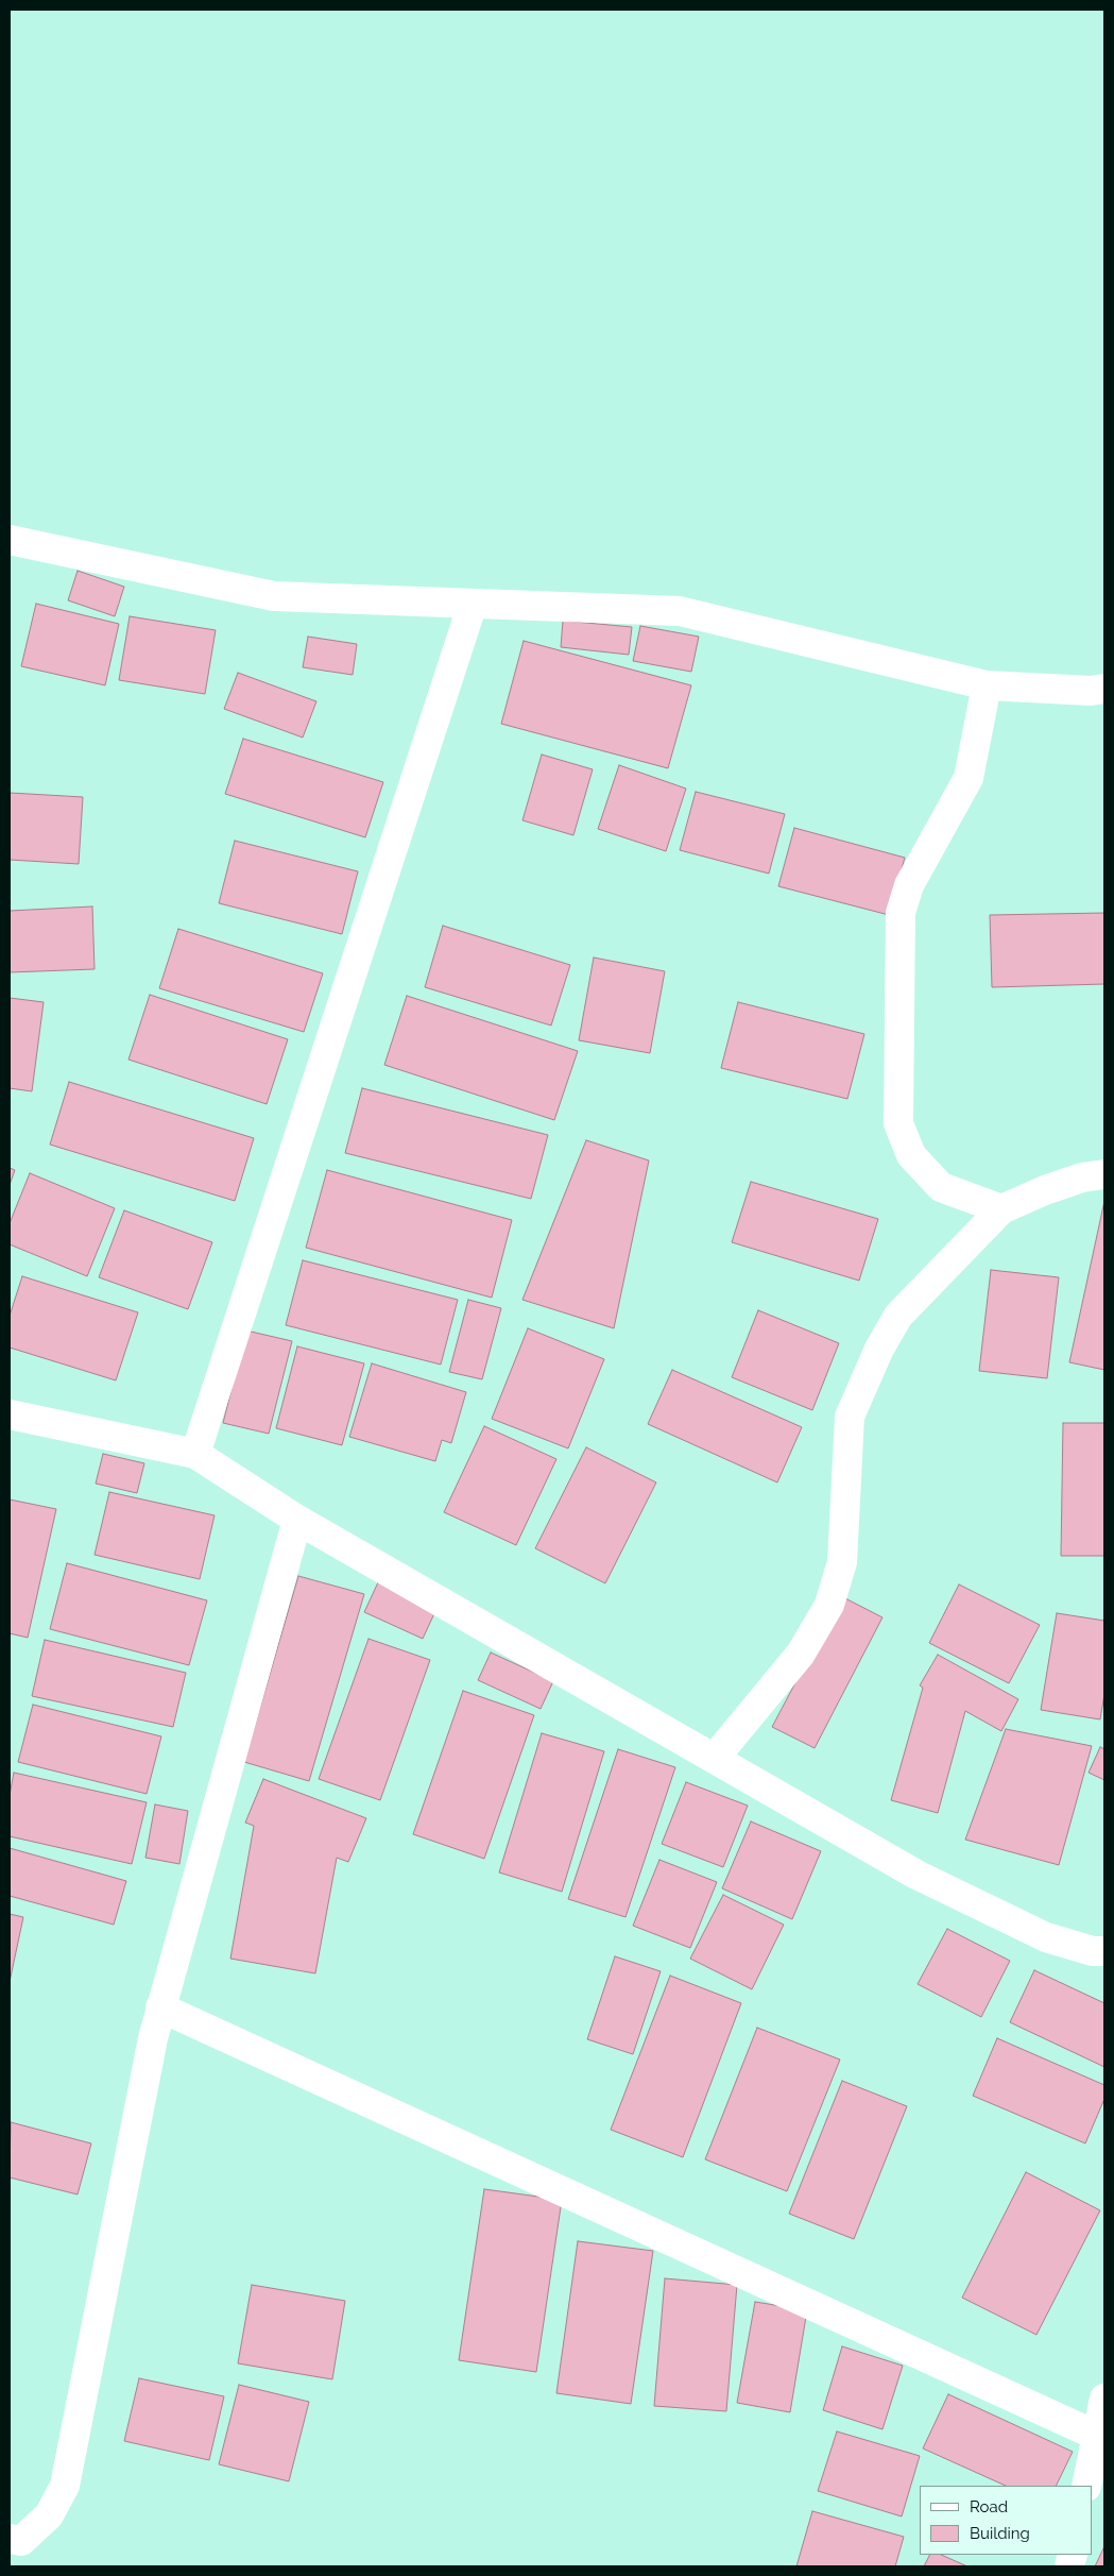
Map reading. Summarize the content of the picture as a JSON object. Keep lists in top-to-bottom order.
{
  "legend": ["Road", "Building"]
}
